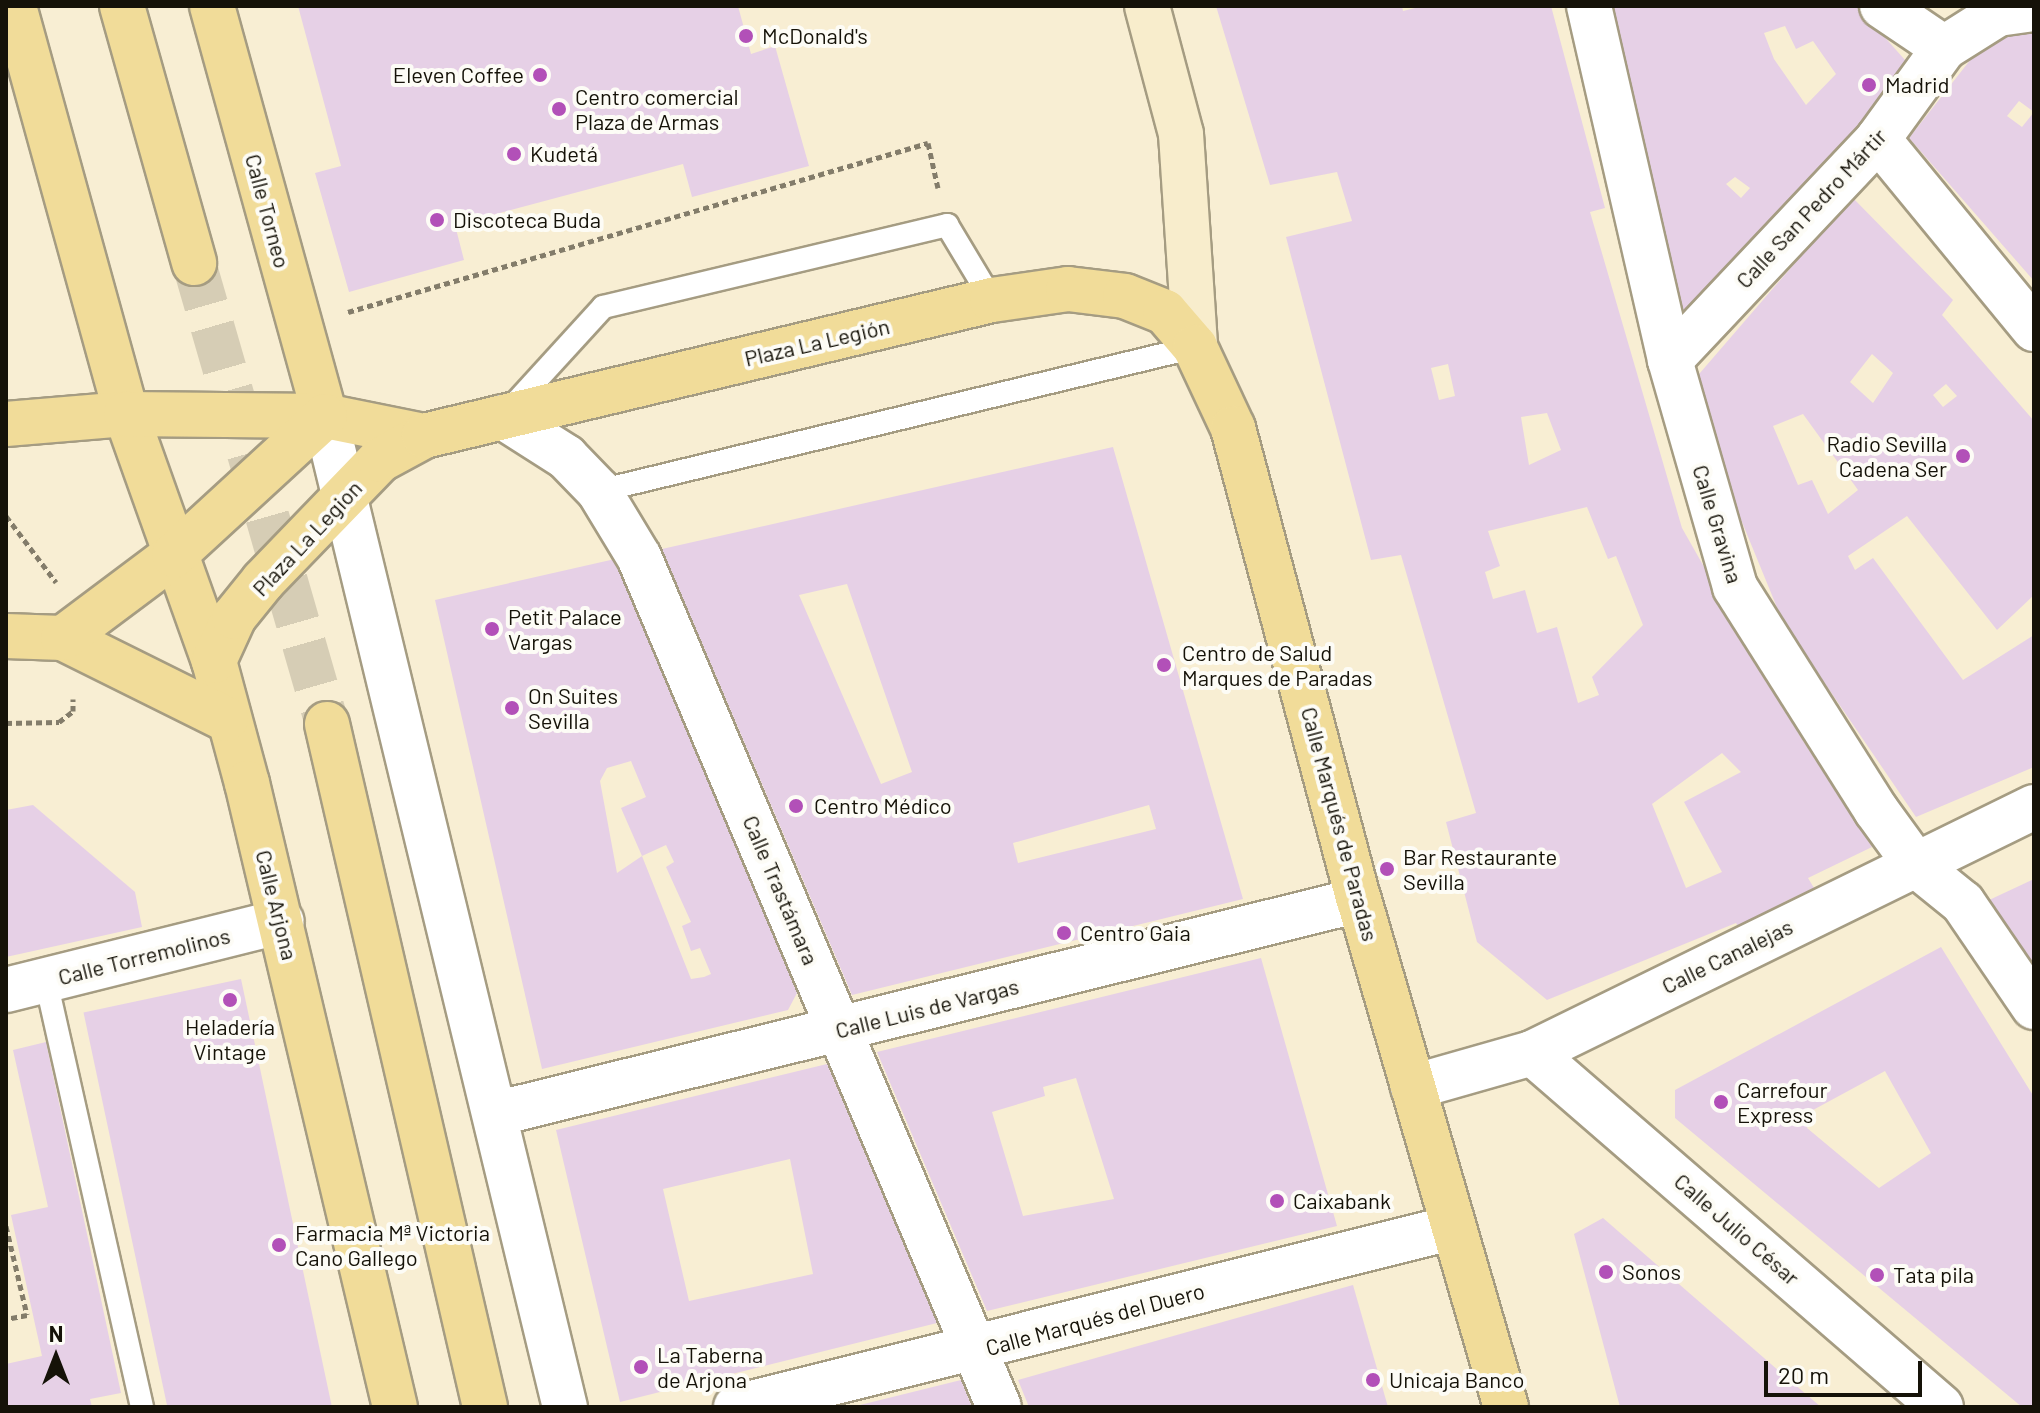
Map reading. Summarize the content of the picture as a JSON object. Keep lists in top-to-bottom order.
{
  "streets": {
    "main road": [
      "Calle Torneo",
      "Plaza La Legión",
      "Plaza La Legion",
      "Calle Marqués de Paradas",
      "Calle Arjona"
    ],
    "street": [
      "Calle San Pedro Mártir",
      "Calle Gravina",
      "Calle Trastámara",
      "Calle Torremolinos",
      "Calle Canalejas",
      "Calle Luis de Vargas",
      "Calle Julio César",
      "Calle Marqués del Duero"
    ]
  },
  "crossings": [
    ["Calle San Pedro Mártir", "Calle Gravina"],
    ["Plaza La Legión", "Plaza La Legion"],
    ["Plaza La Legión", "Calle Marqués de Paradas"],
    ["Plaza La Legión", "Calle Trastámara"],
    ["Calle Gravina", "Calle Canalejas"],
    ["Plaza La Legion", "Calle Arjona"],
    ["Calle Marqués de Paradas", "Calle Canalejas"],
    ["Calle Marqués de Paradas", "Calle Luis de Vargas"],
    ["Calle Marqués de Paradas", "Calle Marqués del Duero"],
    ["Calle Trastámara", "Calle Luis de Vargas"],
    ["Calle Trastámara", "Calle Marqués del Duero"],
    ["Calle Arjona", "Calle Torremolinos"],
    ["Calle Canalejas", "Calle Julio César"]
  ],
  "places": [
    "McDonald's",
    "Eleven Coffee",
    "Madrid",
    "Centro comercial Plaza de Armas",
    "Kudetá",
    "Discoteca Buda",
    "Radio Sevilla Cadena Ser",
    "Petit Palace Vargas",
    "Centro de Salud Marques de Paradas",
    "On Suites Sevilla",
    "Centro Médico",
    "Bar Restaurante Sevilla",
    "Centro Gaia",
    "Heladería Vintage",
    "Carrefour Express",
    "Caixabank",
    "Farmacia Mª Victoria Cano Gallego",
    "Sonos",
    "Tata pila",
    "La Taberna de Arjona",
    "Unicaja Banco"
  ],
  "scale_bar": "20 m",
  "north": "top"
}
